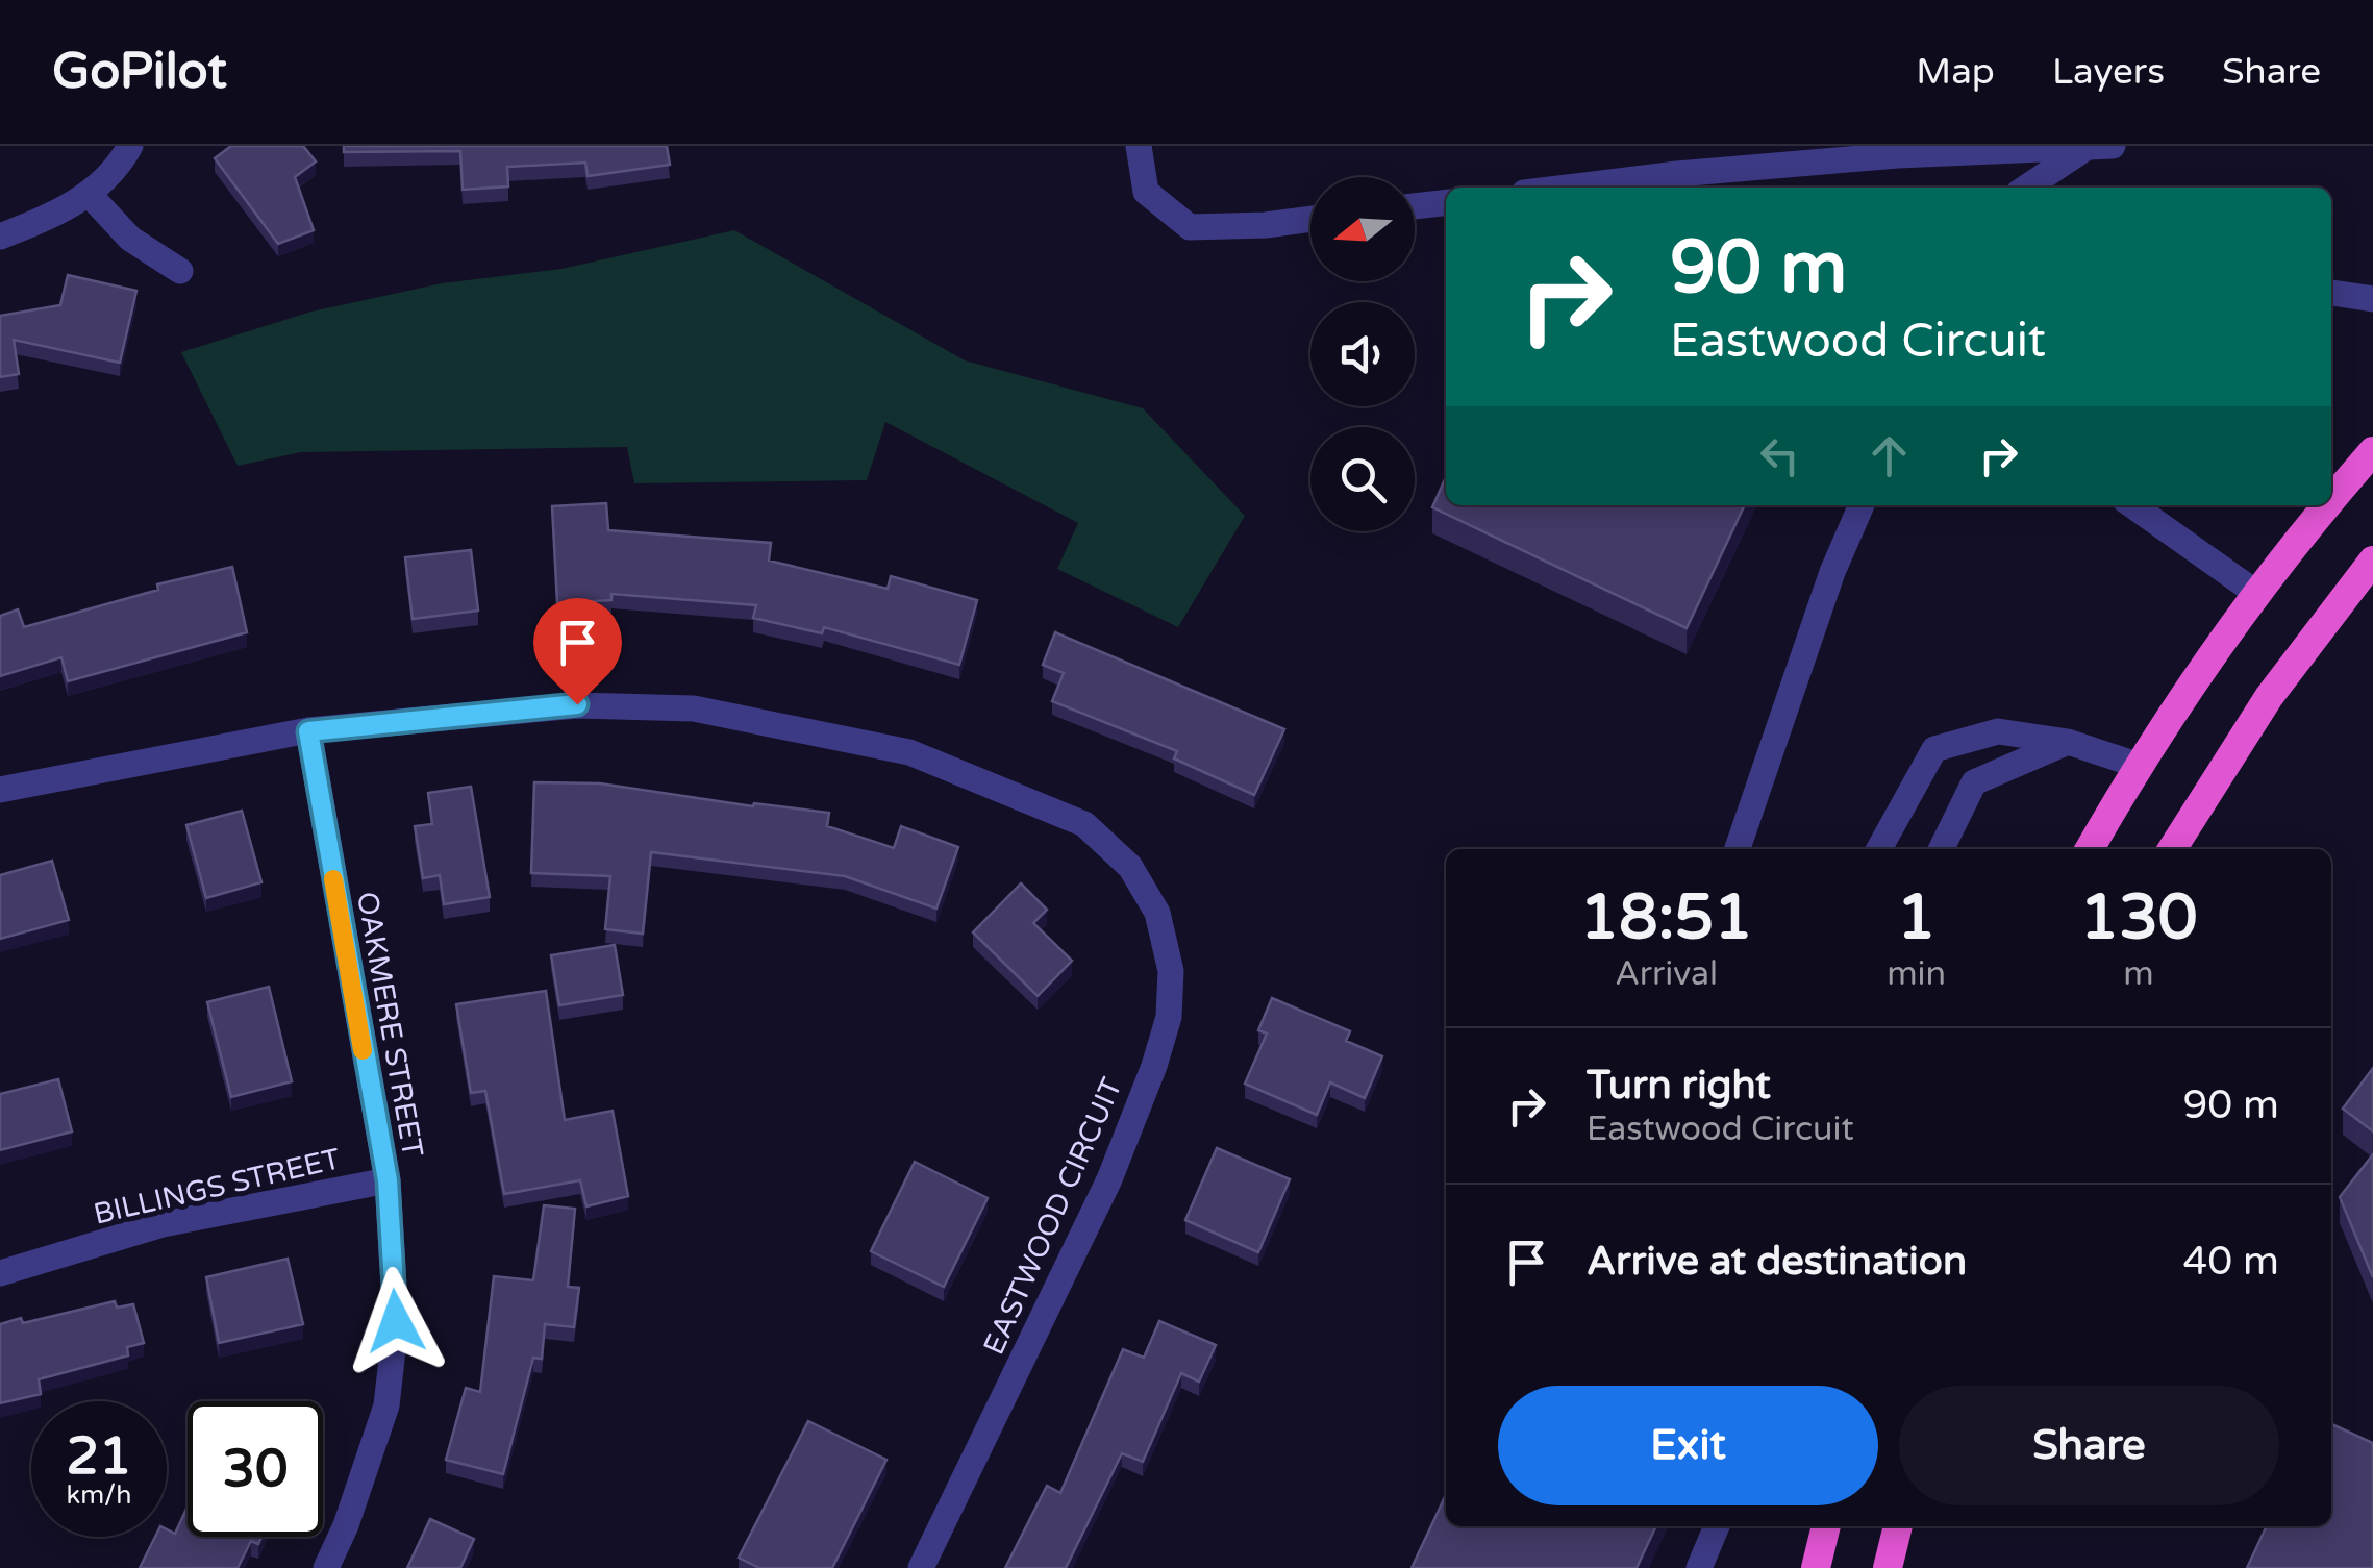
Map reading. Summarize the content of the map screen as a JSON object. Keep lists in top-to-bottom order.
{
  "streets": {
    "street": ["OAKMERE STREET", "BILLINGS STREET", "EASTWOOD CIRCUIT"]
  },
  "crossings": [
    ["OAKMERE STREET", "BILLINGS STREET"],
    ["OAKMERE STREET", "EASTWOOD CIRCUIT"]
  ],
  "north": "left",
  "page": {
    "header": "GoPilot",
    "nav": ["Map", "Layers", "Share"],
    "turn": ["90 m", "Eastwood Circuit"],
    "eta": [
      "18:51",
      "Arrival",
      "1",
      "min",
      "130",
      "m"
    ],
    "list": [
      {
        "name": "Turn right",
        "note": "Eastwood Circuit",
        "value": "90 m"
      },
      {
        "name": "Arrive at destination",
        "value": "40 m"
      }
    ],
    "buttons": ["Exit", "Share"],
    "speed": "21 km/h",
    "limit": "30"
  }
}
